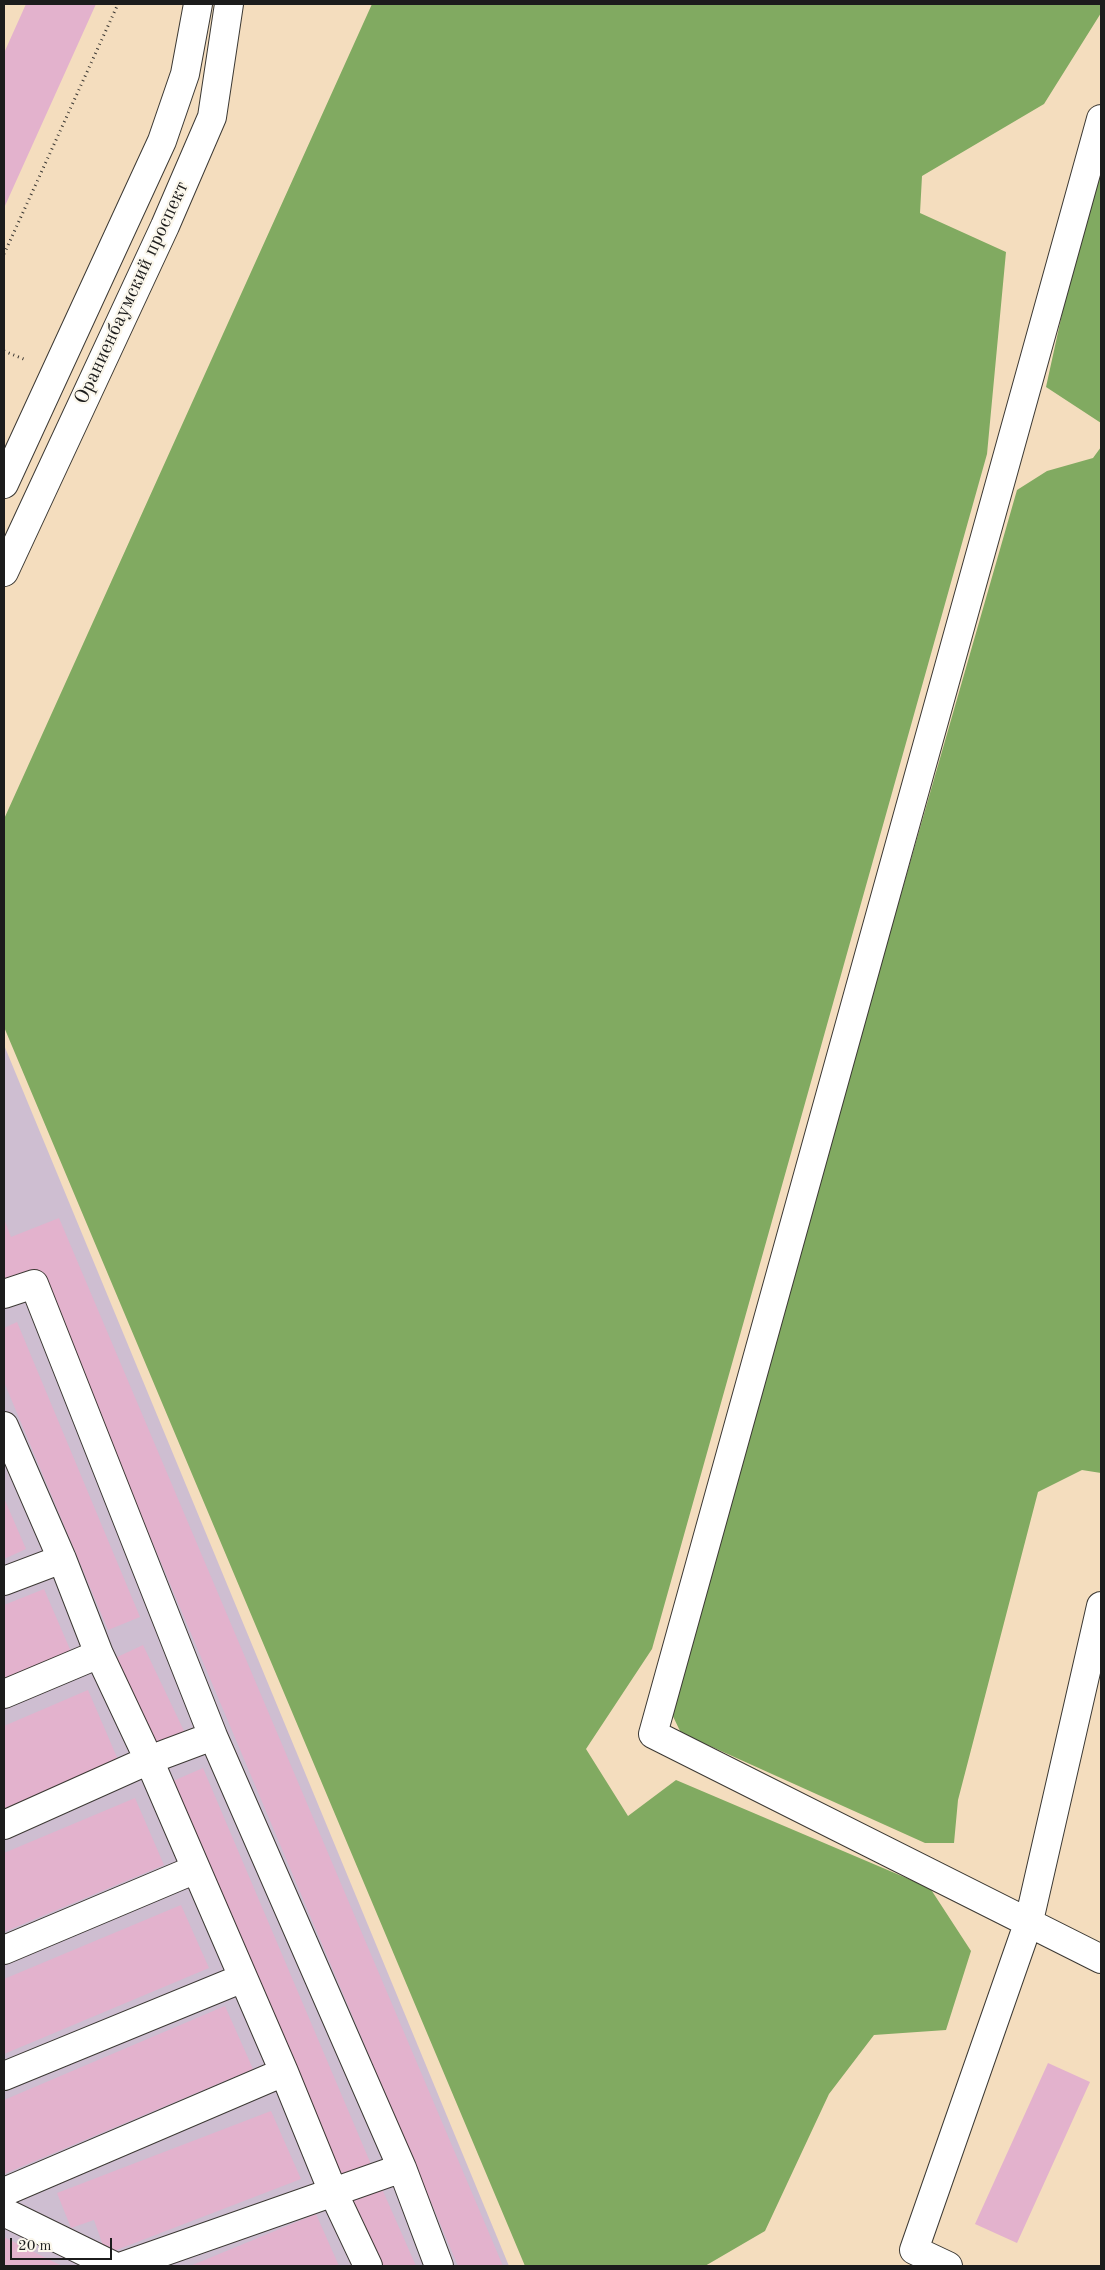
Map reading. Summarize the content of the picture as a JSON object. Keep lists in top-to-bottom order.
{
  "streets": {
    "main road": ["Ораниенбаумский проспект"]
  },
  "scale_bar": "20 m"
}
